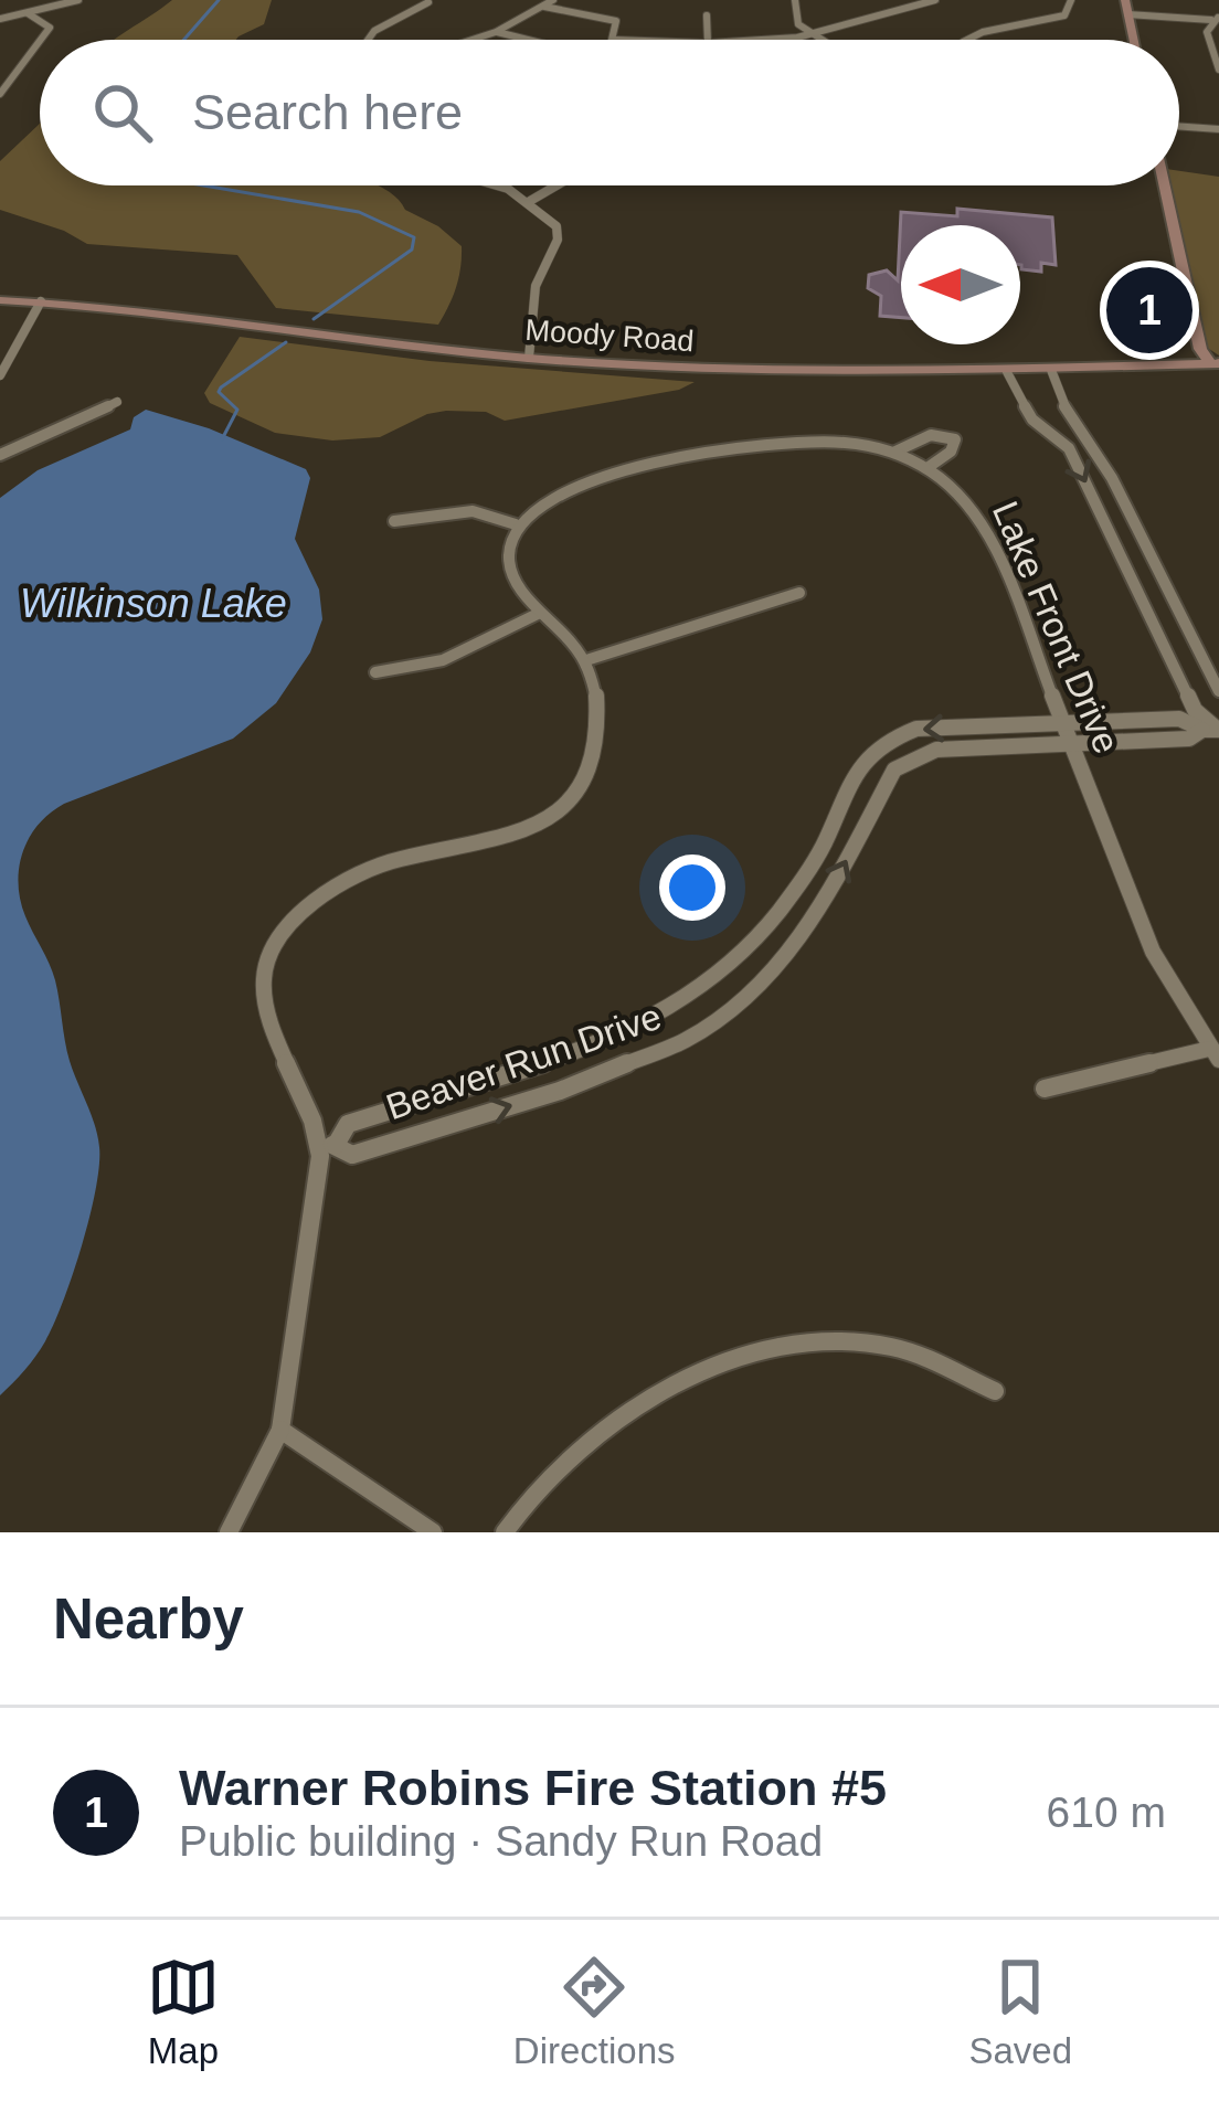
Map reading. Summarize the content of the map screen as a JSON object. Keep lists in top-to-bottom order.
{
  "streets": {
    "main road": ["Moody Road"],
    "street": ["Lake Front Drive", "Beaver Run Drive"]
  },
  "crossings": [
    ["Lake Front Drive", "Beaver Run Drive"]
  ],
  "water": ["Wilkinson Lake"],
  "north": "left",
  "page": {
    "search": "Search here",
    "pins": "1",
    "heading": "Nearby",
    "list": [
      {
        "mark": "1",
        "name": "Warner Robins Fire Station #5",
        "note": "Public building · Sandy Run Road",
        "value": "610 m"
      }
    ],
    "nav": ["Map", "Directions", "Saved"]
  }
}
